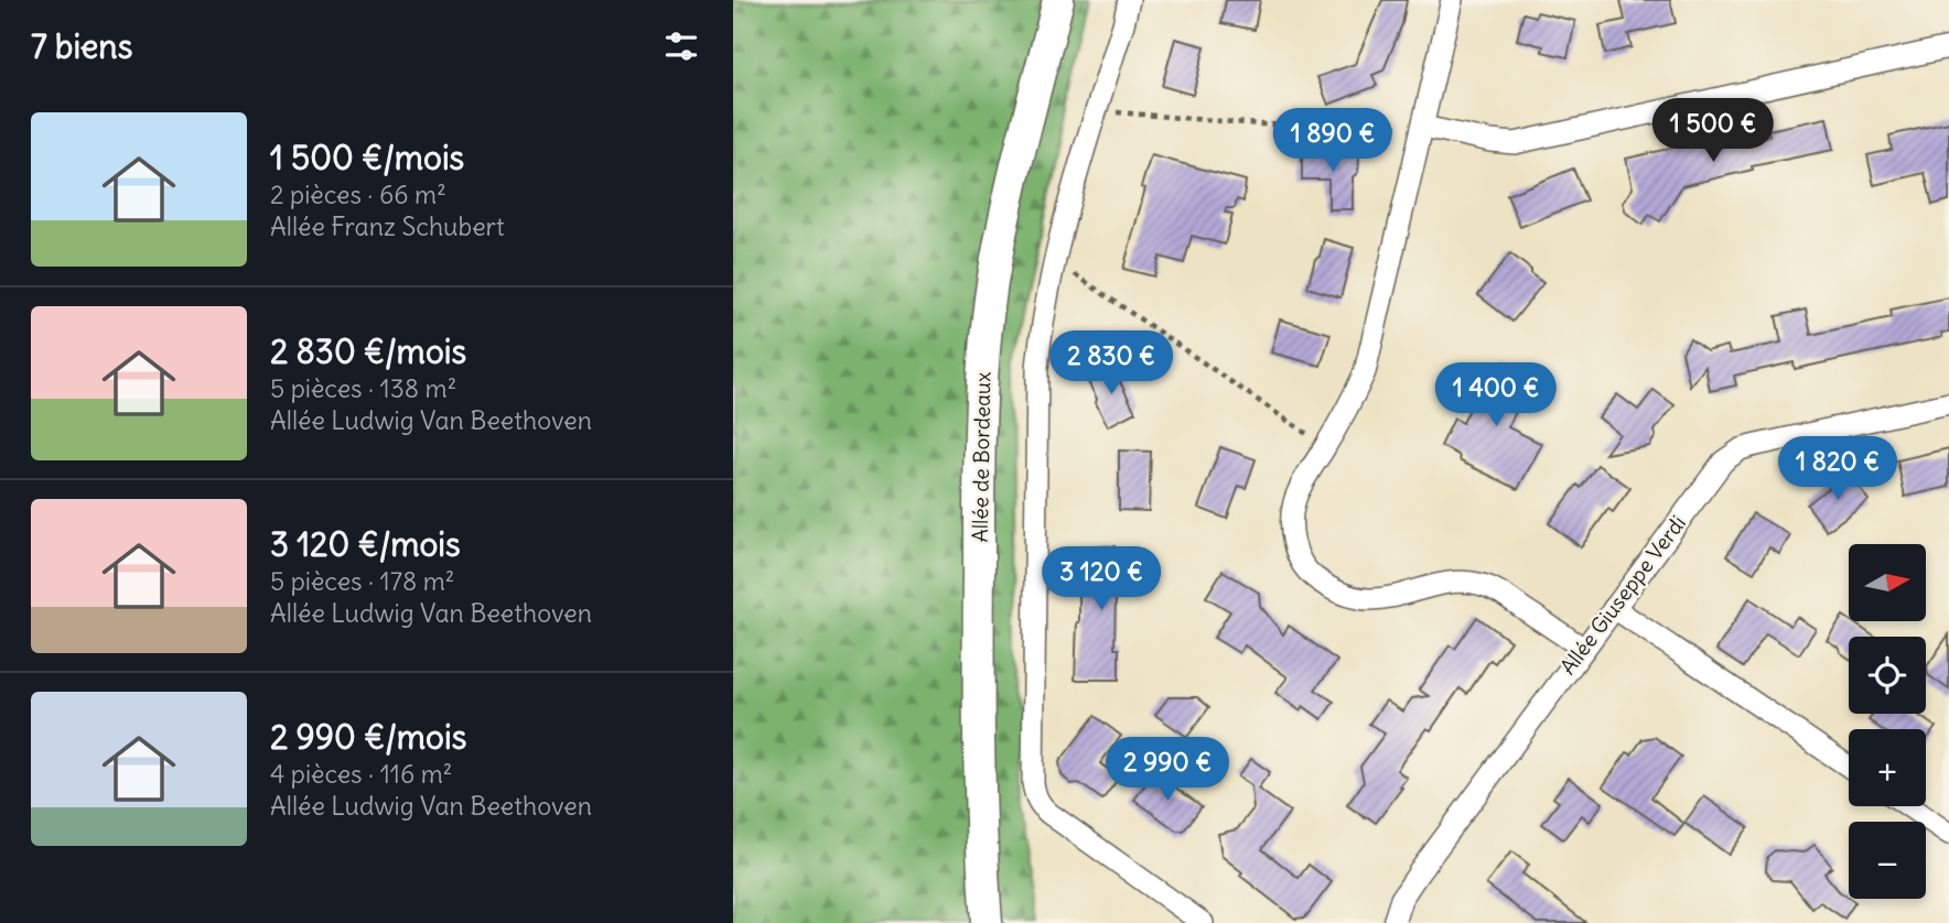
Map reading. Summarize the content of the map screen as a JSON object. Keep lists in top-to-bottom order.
{
  "streets": {
    "main road": ["Allée de Bordeaux"],
    "street": ["Allée Giuseppe Verdi"]
  },
  "north": "right",
  "page": {
    "heading": "7 biens",
    "list": [
      {
        "name": "1 500 €/mois",
        "note": "2 pièces · 66 m² · Allée Franz Schubert"
      },
      {
        "name": "2 830 €/mois",
        "note": "5 pièces · 138 m² · Allée Ludwig Van Beethoven"
      },
      {
        "name": "3 120 €/mois",
        "note": "5 pièces · 178 m² · Allée Ludwig Van Beethoven"
      },
      {
        "name": "2 990 €/mois",
        "note": "4 pièces · 116 m² · Allée Ludwig Van Beethoven"
      }
    ],
    "price": [
      "1 500 €",
      "1 890 €",
      "2 830 €",
      "1 400 €",
      "1 820 €",
      "3 120 €",
      "2 990 €"
    ],
    "map_buttons": ["+", "−"]
  }
}
